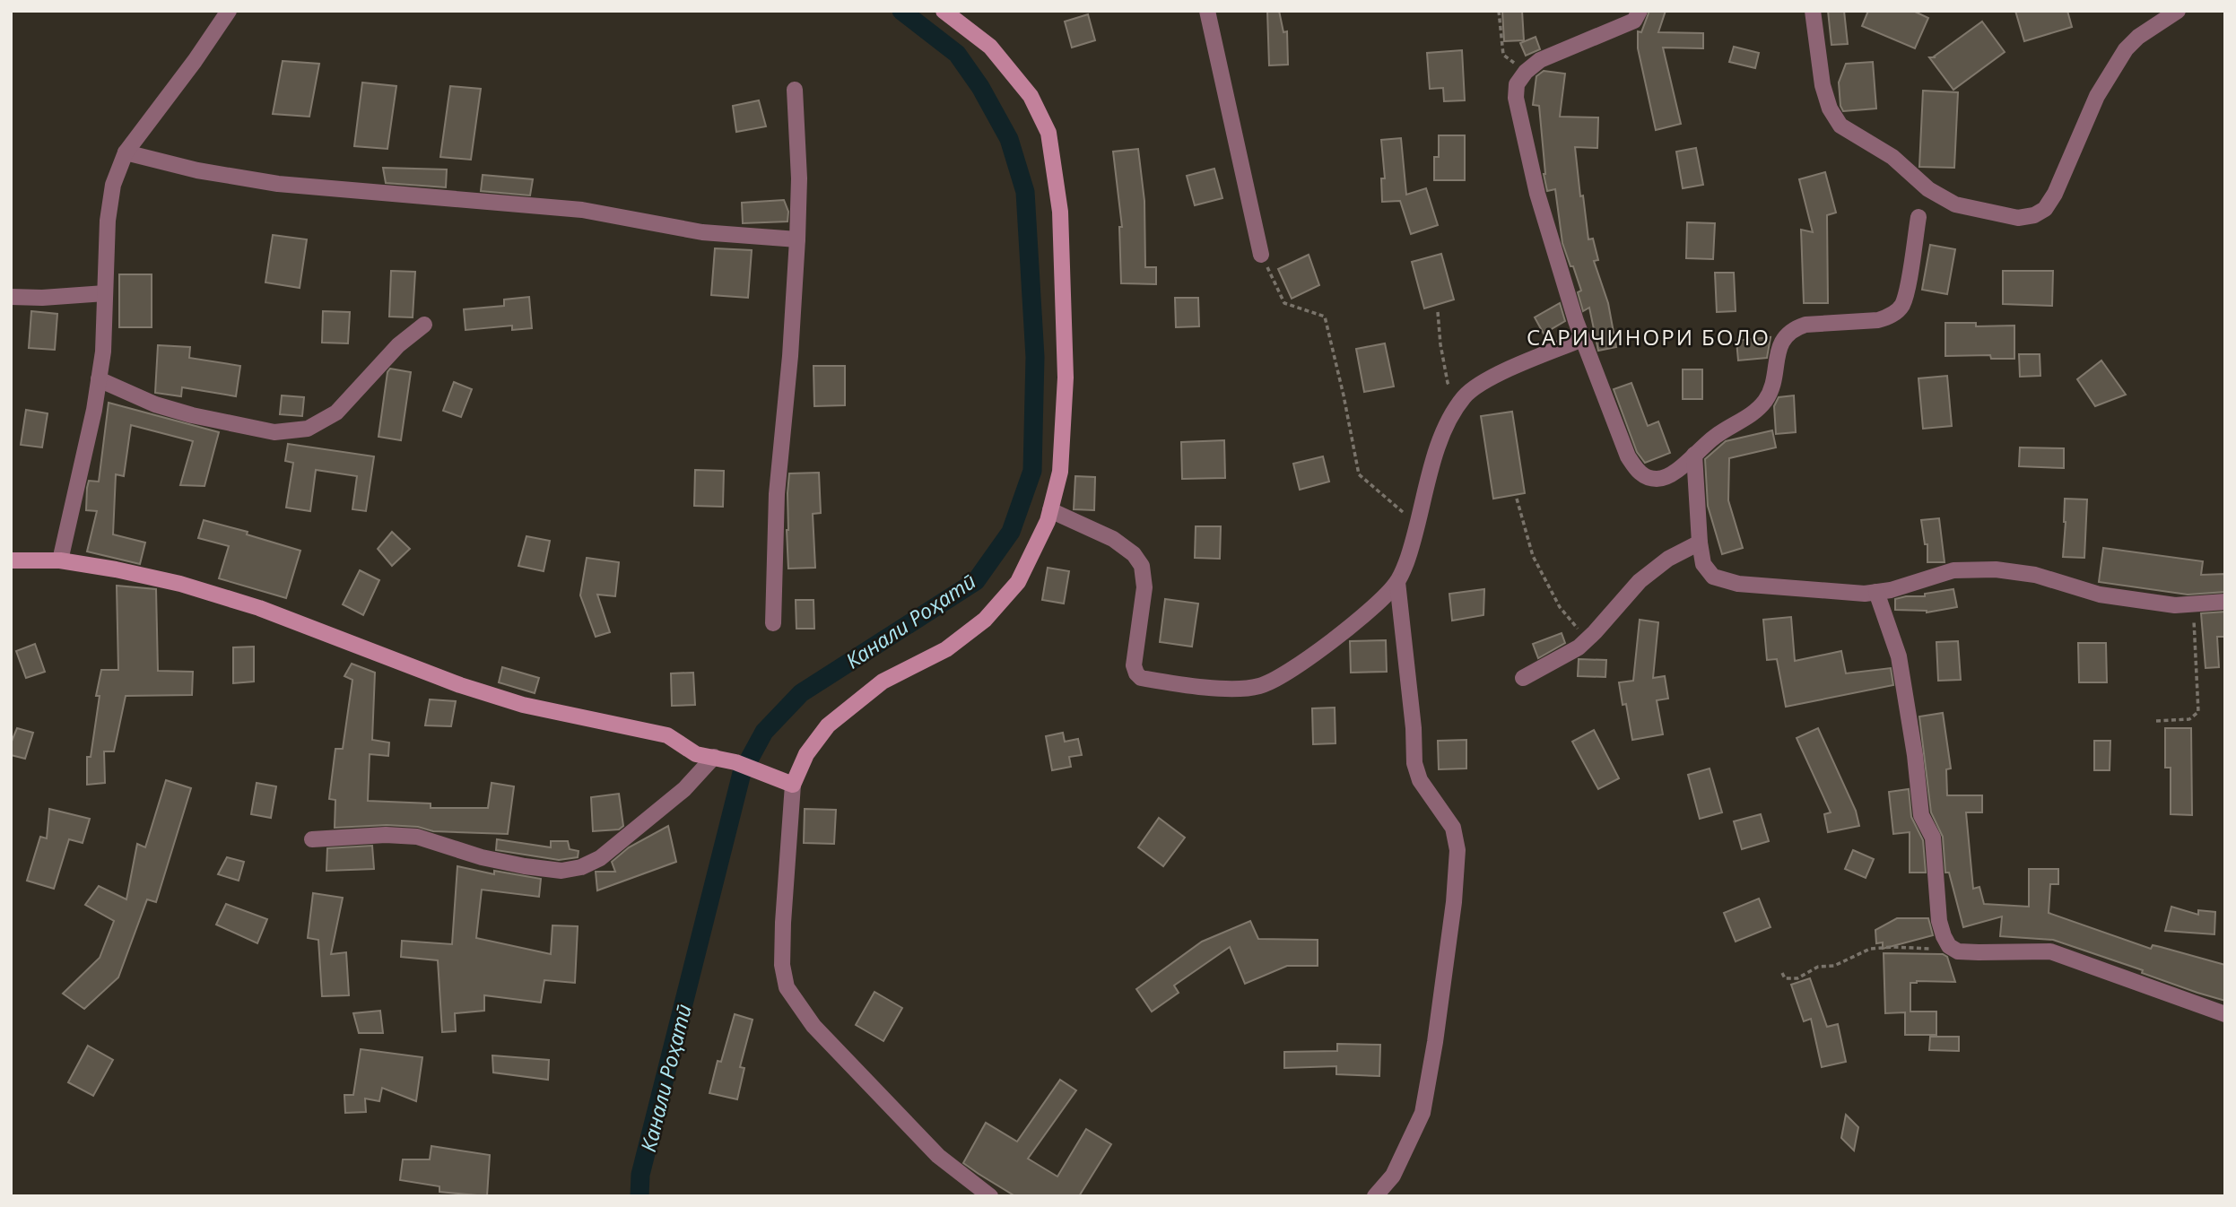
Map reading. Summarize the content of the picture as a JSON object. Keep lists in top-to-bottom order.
{
  "districts": ["САРИЧИНОРИ БОЛО"],
  "water": ["Канали Роҳатӣ"]
}
